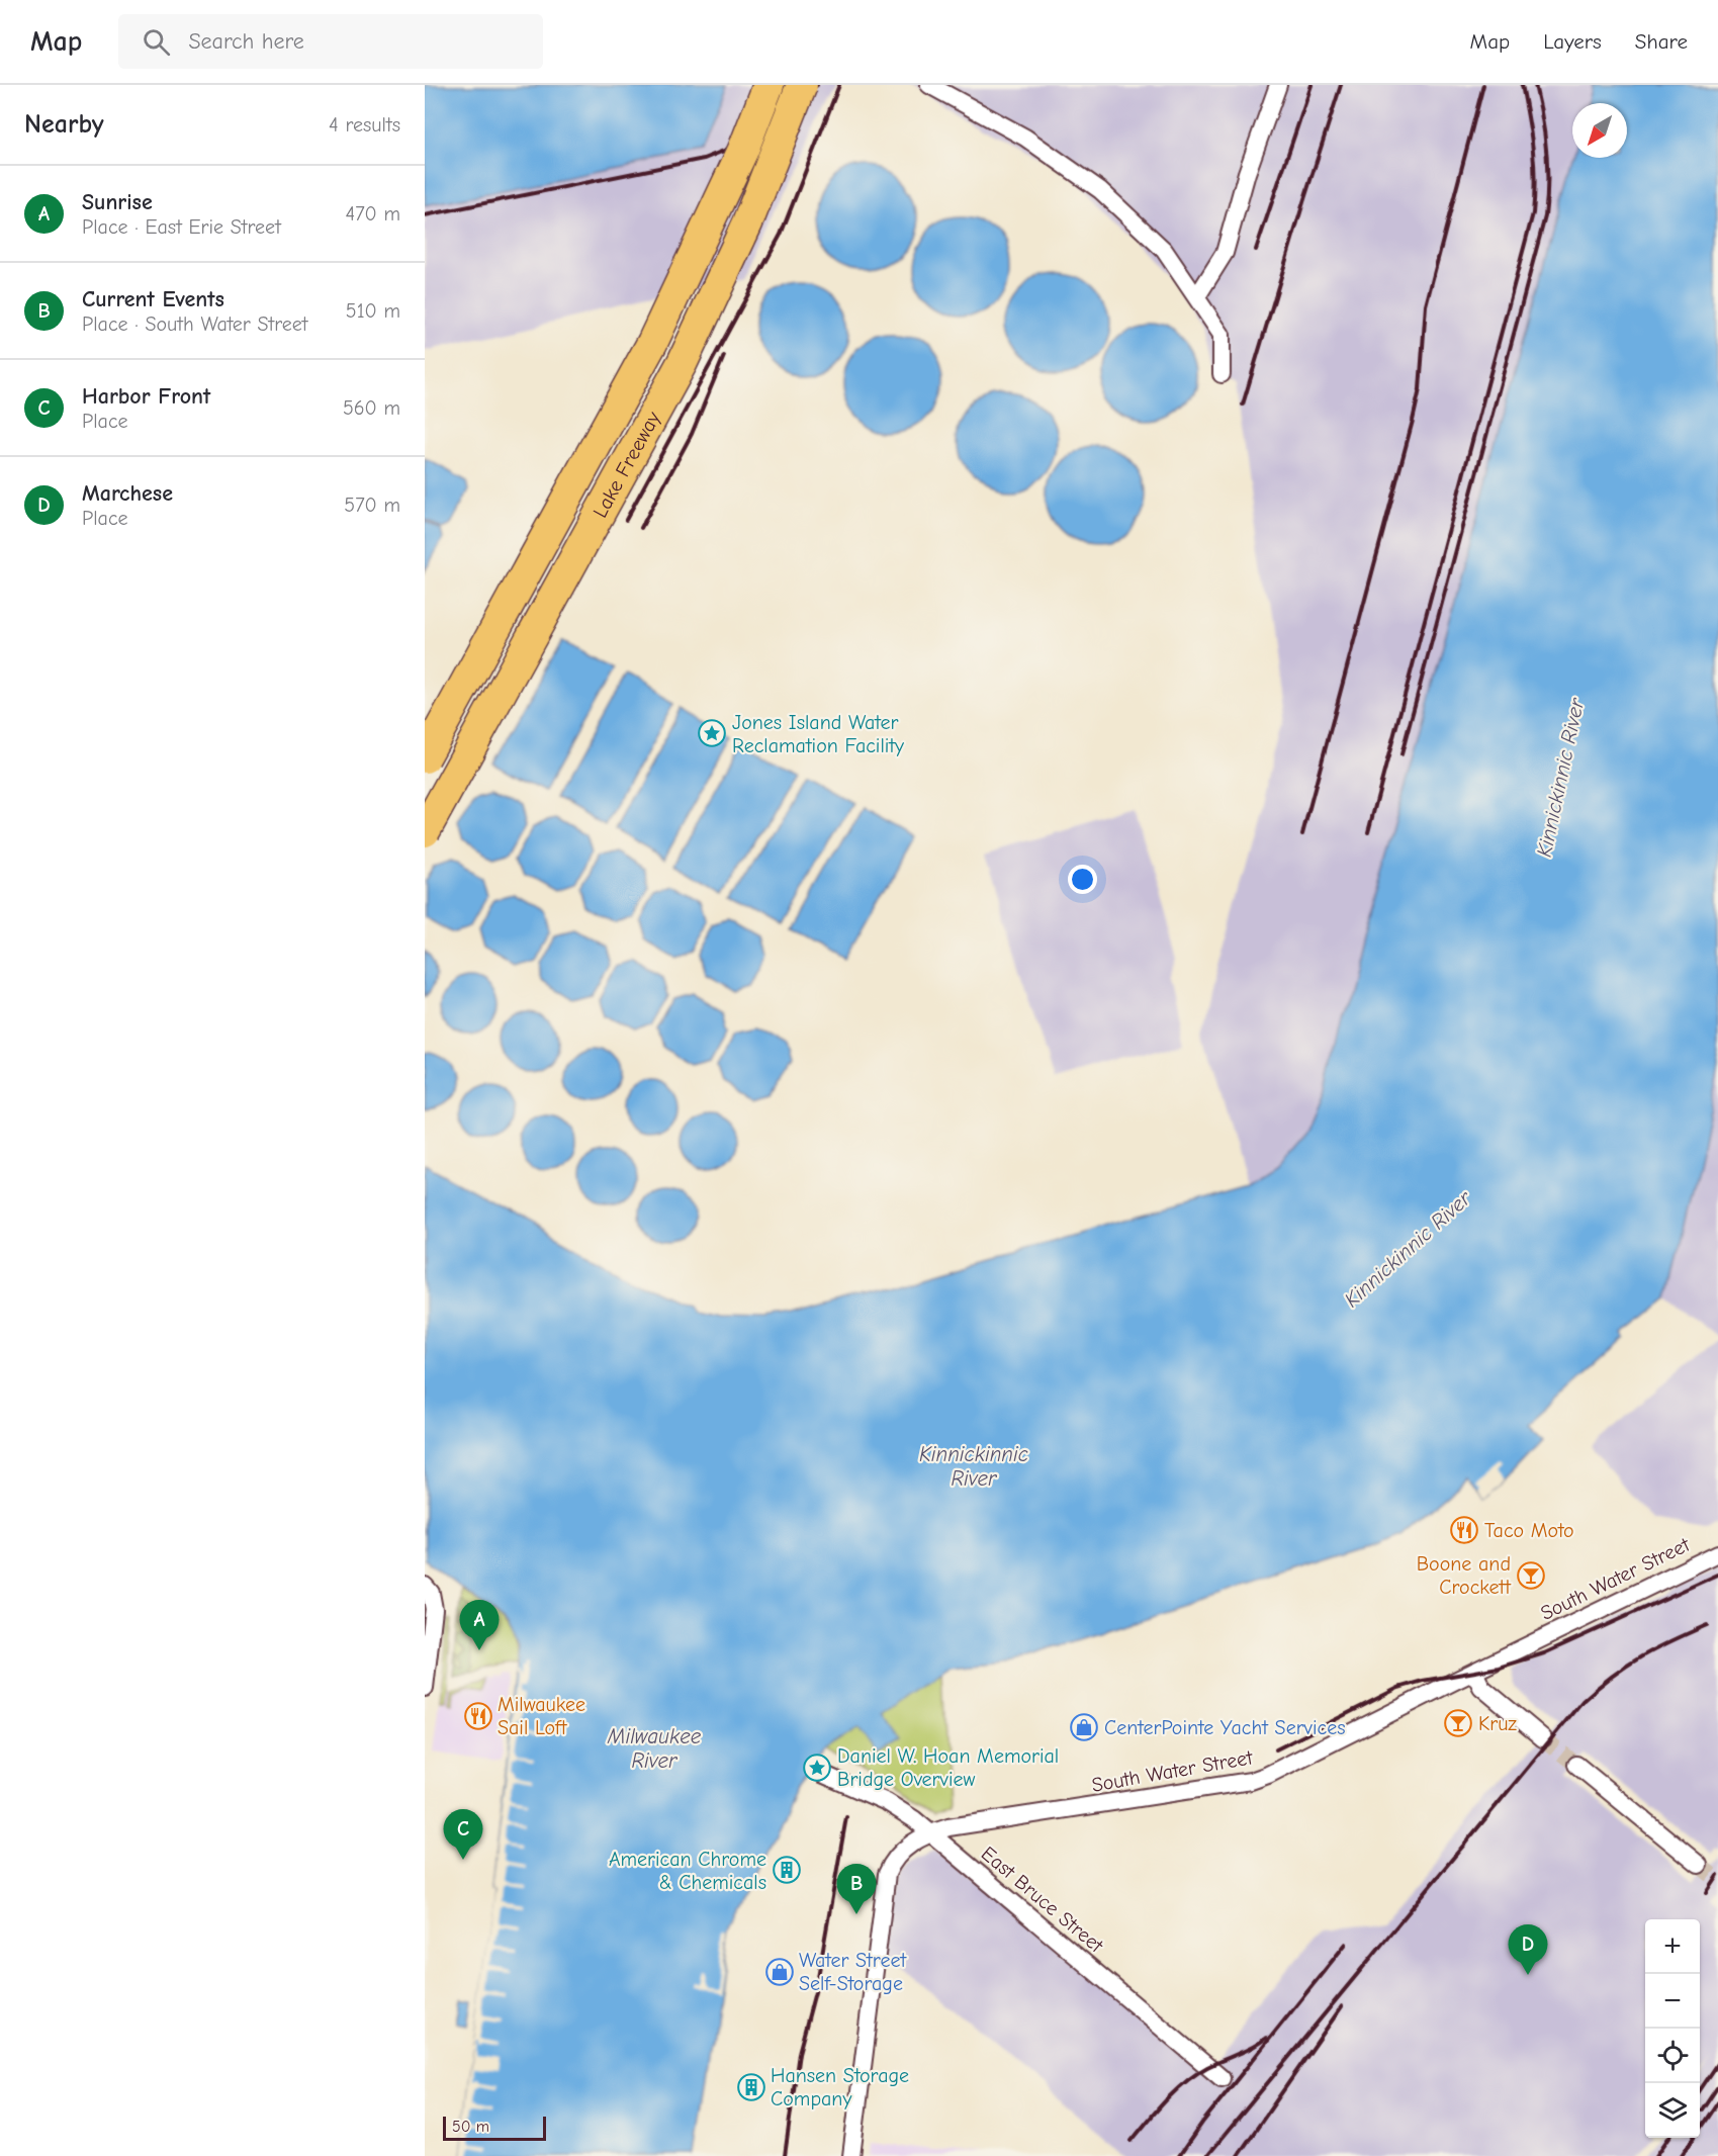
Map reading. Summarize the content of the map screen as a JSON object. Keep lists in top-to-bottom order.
{
  "streets": {
    "highway": ["Lake Freeway"],
    "street": ["South Water Street", "East Bruce Street"]
  },
  "crossings": [
    ["South Water Street", "East Bruce Street"]
  ],
  "water": ["Kinnickinnic River", "Milwaukee River"],
  "places": {
    "place": ["Jones Island Water Reclamation Facility", "Daniel W. Hoan Memorial Bridge Overview"],
    "restaurant": ["Taco Moto", "Milwaukee Sail Loft"],
    "bar": ["Boone and Crockett", "Kruz"],
    "shop": ["CenterPointe Yacht Services", "Water Street Self-Storage"],
    "building": ["American Chrome & Chemicals", "Hansen Storage Company"]
  },
  "scale_bar": "50 m",
  "north": "bottom left",
  "page": {
    "header": "Map",
    "search": "Search here",
    "nav": ["Map", "Layers", "Share"],
    "heading": ["Nearby", "4 results"],
    "list": [
      {
        "mark": "A",
        "name": "Sunrise",
        "note": "Place · East Erie Street",
        "value": "470 m"
      },
      {
        "mark": "B",
        "name": "Current Events",
        "note": "Place · South Water Street",
        "value": "510 m"
      },
      {
        "mark": "C",
        "name": "Harbor Front",
        "note": "Place",
        "value": "560 m"
      },
      {
        "mark": "D",
        "name": "Marchese",
        "note": "Place",
        "value": "570 m"
      }
    ],
    "pins": [
      "A",
      "C",
      "B",
      "D"
    ],
    "map_buttons": ["+", "−"],
    "scale": "50 m"
  }
}
